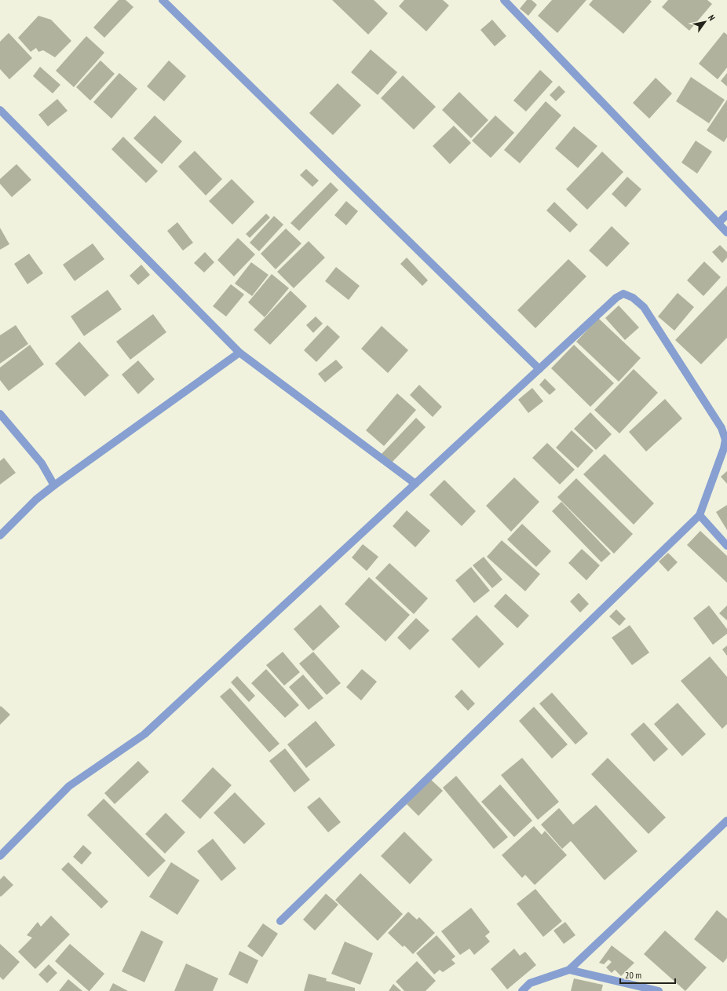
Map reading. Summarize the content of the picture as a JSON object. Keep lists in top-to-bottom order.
{
  "scale_bar": "20 m",
  "north": "top right"
}
